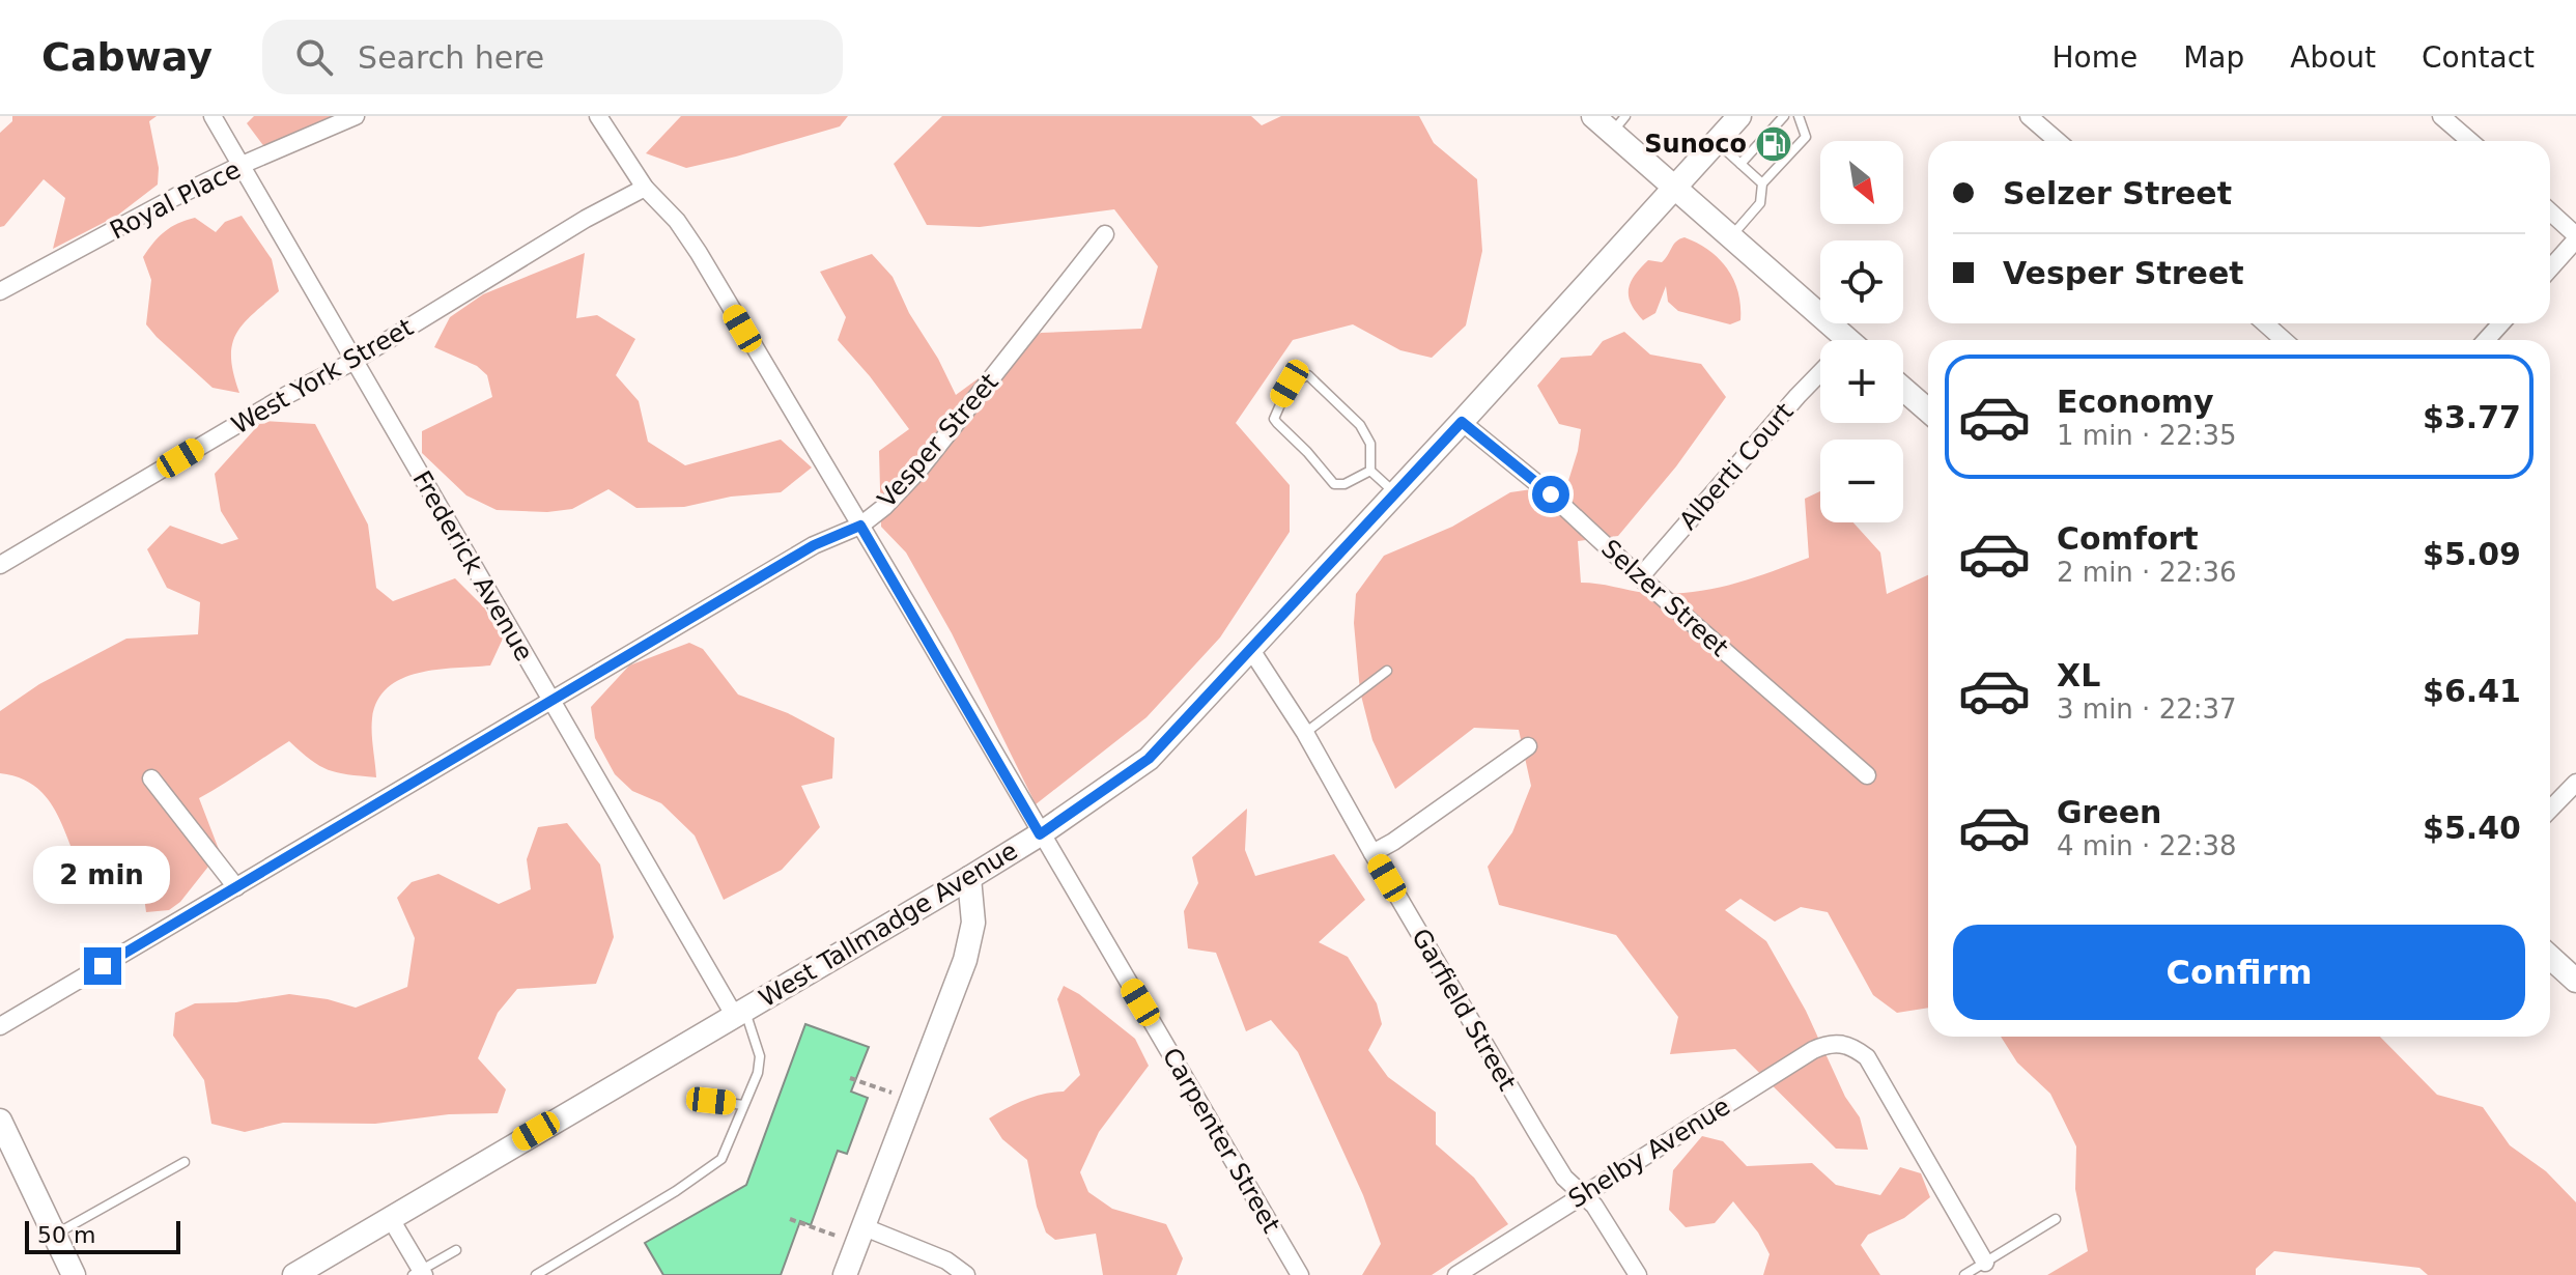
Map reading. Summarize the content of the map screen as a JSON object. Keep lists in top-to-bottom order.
{
  "streets": {
    "main road": ["West Tallmadge Avenue"],
    "street": [
      "Royal Place",
      "West York Street",
      "Vesper Street",
      "Alberti Court",
      "Frederick Avenue",
      "Selzer Street",
      "Garfield Street",
      "Carpenter Street",
      "Shelby Avenue"
    ]
  },
  "crossings": [
    ["Royal Place", "Frederick Avenue"],
    ["West York Street", "Frederick Avenue"],
    ["West York Street", "Carpenter Street"],
    ["Vesper Street", "Frederick Avenue"],
    ["Vesper Street", "Carpenter Street"],
    ["Alberti Court", "Selzer Street"],
    ["Frederick Avenue", "West Tallmadge Avenue"],
    ["Selzer Street", "West Tallmadge Avenue"],
    ["West Tallmadge Avenue", "Garfield Street"],
    ["West Tallmadge Avenue", "Carpenter Street"],
    ["Garfield Street", "Shelby Avenue"]
  ],
  "places": {
    "fuel station": ["Sunoco"]
  },
  "scale_bar": "50 m",
  "north": "bottom right",
  "page": {
    "header": "Cabway",
    "search": "Search here",
    "nav": [
      "Home",
      "Map",
      "About",
      "Contact"
    ],
    "map_buttons": ["+", "−"],
    "banner": ["Selzer Street", "Vesper Street"],
    "list": [
      {
        "name": "Economy",
        "note": "1 min · 22:35",
        "value": "$3.77"
      },
      {
        "name": "Comfort",
        "note": "2 min · 22:36",
        "value": "$5.09"
      },
      {
        "name": "XL",
        "note": "3 min · 22:37",
        "value": "$6.41"
      },
      {
        "name": "Green",
        "note": "4 min · 22:38",
        "value": "$5.40"
      }
    ],
    "bubble": "2 min",
    "buttons": "Confirm",
    "scale": "50 m"
  }
}
